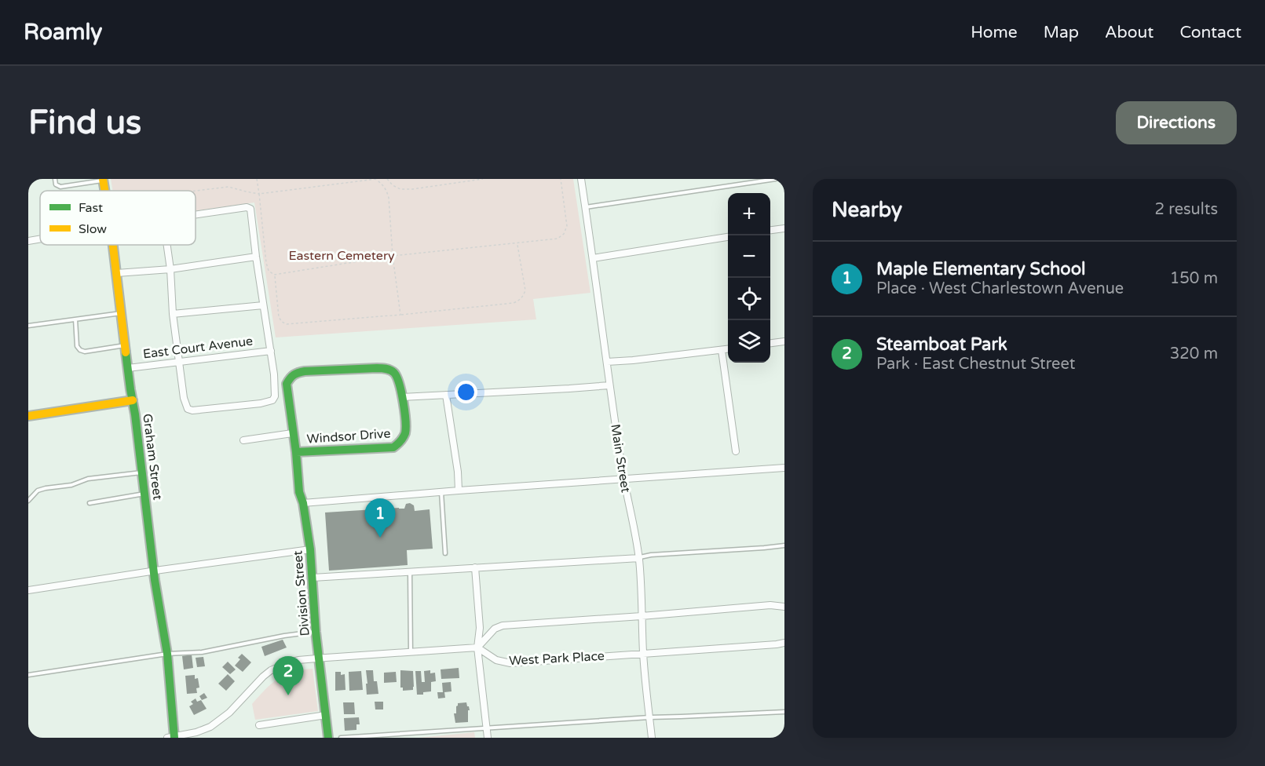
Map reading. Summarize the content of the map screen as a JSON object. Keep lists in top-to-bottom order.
{
  "streets": {
    "street": [
      "East Court Avenue",
      "Windsor Drive",
      "Graham Street",
      "Main Street",
      "Division Street",
      "West Park Place"
    ]
  },
  "crossings": [
    ["East Court Avenue", "Graham Street"],
    ["Windsor Drive", "Division Street"],
    ["Main Street", "West Park Place"]
  ],
  "parks": ["Eastern Cemetery"],
  "legend": ["Fast", "Slow"],
  "page": {
    "header": "Roamly",
    "nav": [
      "Home",
      "Map",
      "About",
      "Contact"
    ],
    "buttons": "Directions",
    "title": "Find us",
    "heading": ["Nearby", "2 results"],
    "map_buttons": ["+", "−"],
    "list": [
      {
        "mark": "1",
        "name": "Maple Elementary School",
        "note": "Place · West Charlestown Avenue",
        "value": "150 m"
      },
      {
        "mark": "2",
        "name": "Steamboat Park",
        "note": "Park · East Chestnut Street",
        "value": "320 m"
      }
    ],
    "pins": ["1", "2"]
  }
}
